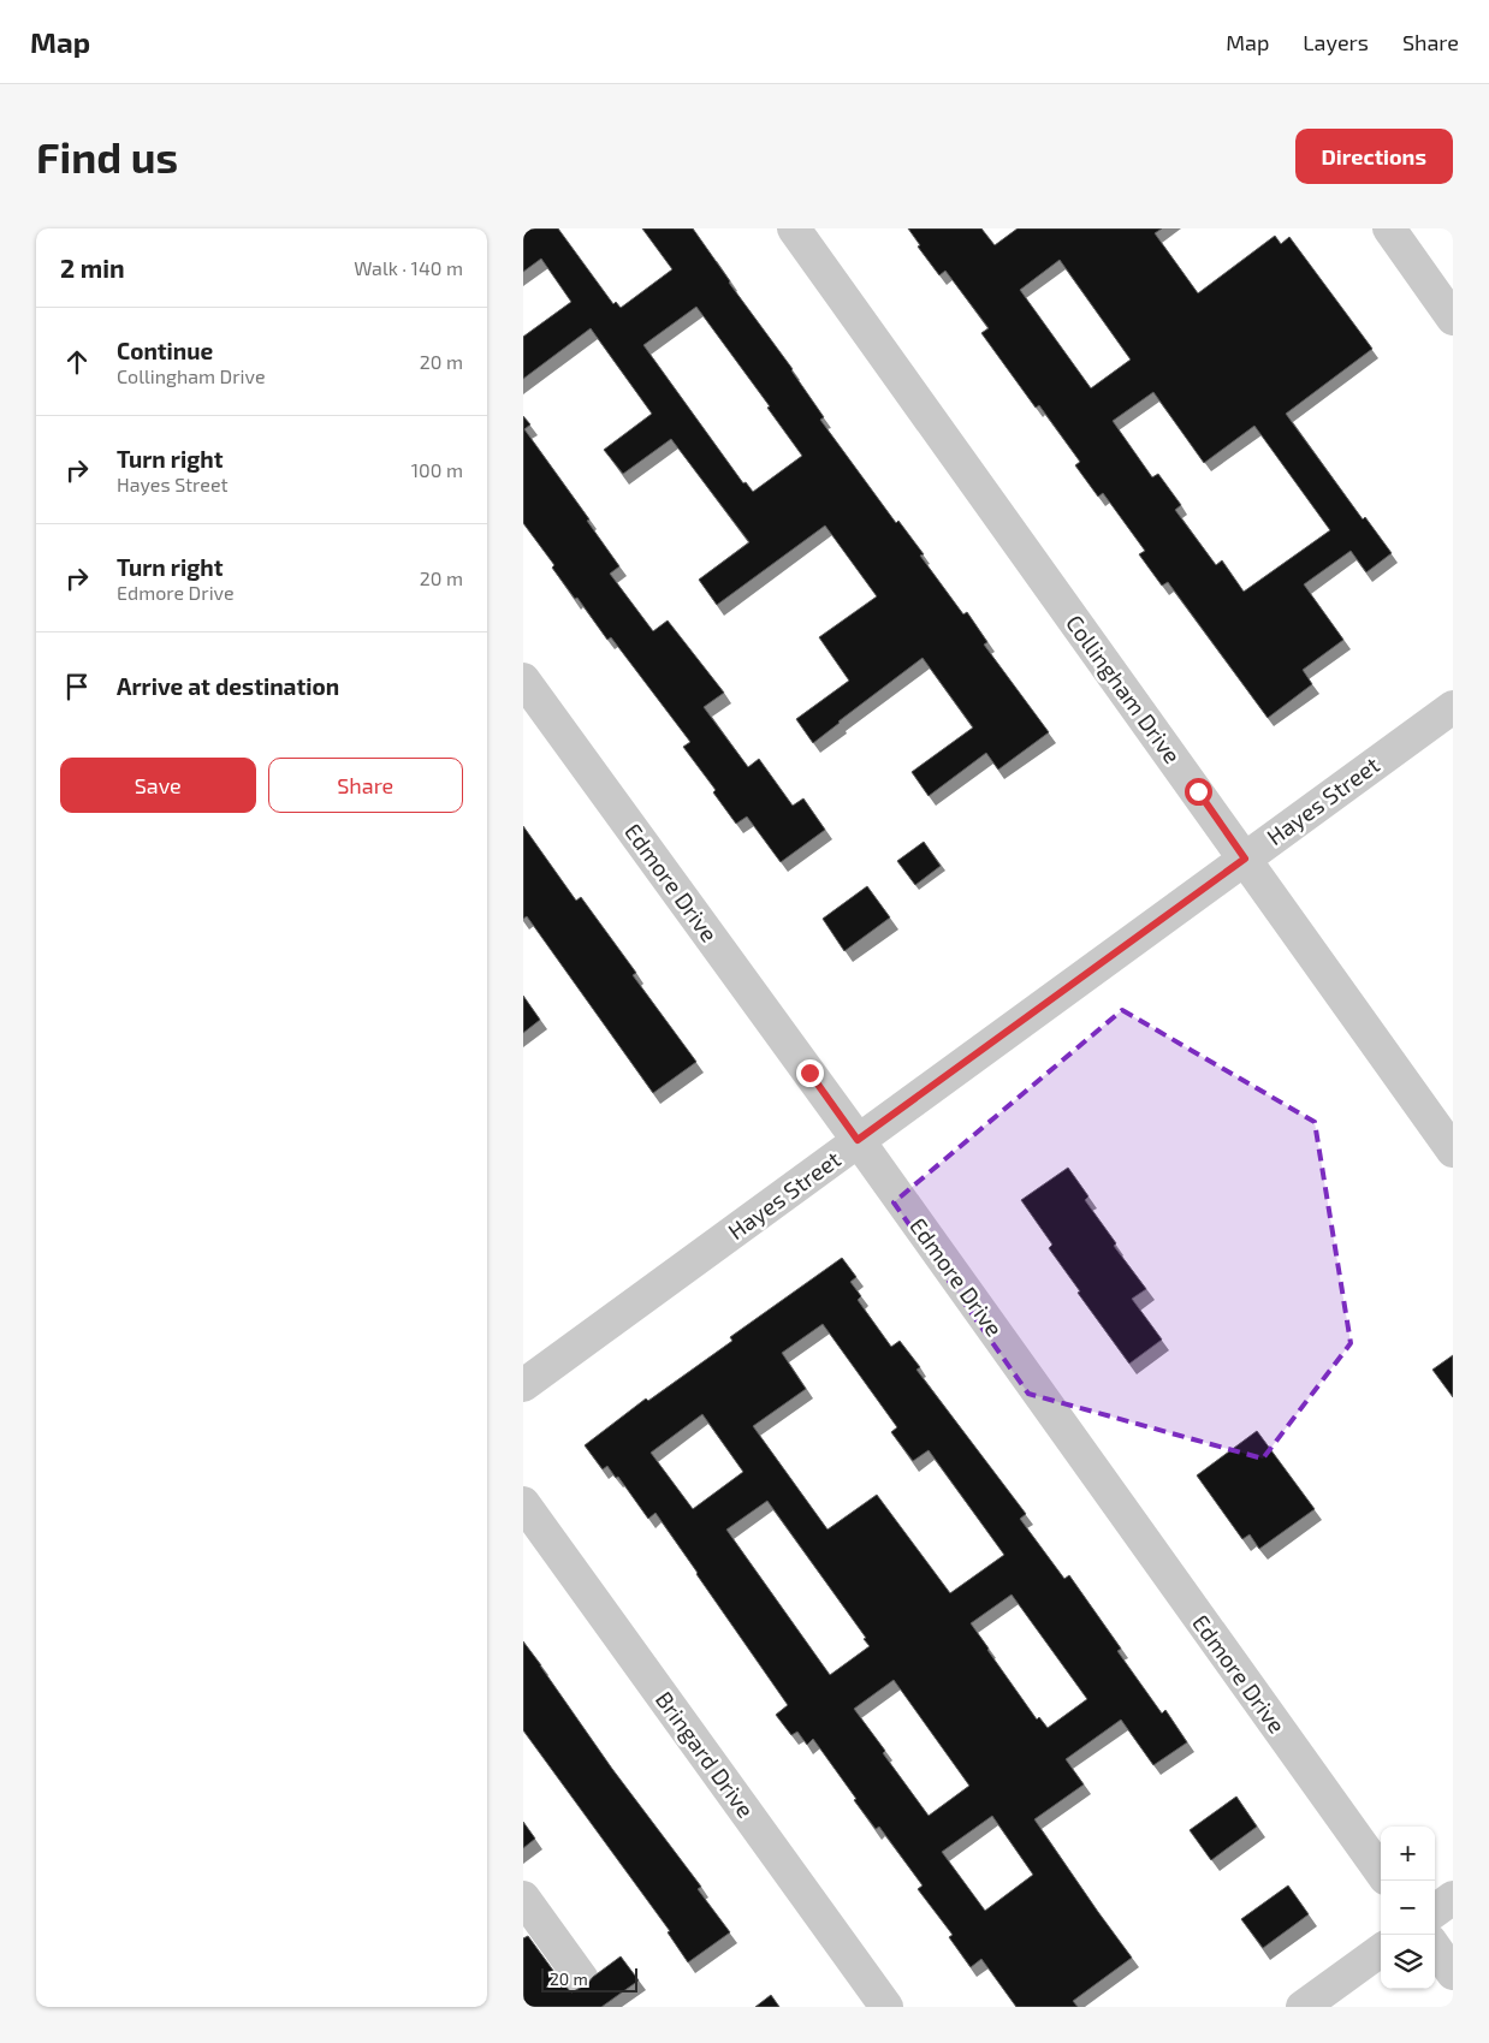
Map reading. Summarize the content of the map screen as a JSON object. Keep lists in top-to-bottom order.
{
  "streets": {
    "street": [
      "Collingham Drive",
      "Hayes Street",
      "Edmore Drive",
      "Bringard Drive"
    ]
  },
  "crossings": [
    ["Collingham Drive", "Hayes Street"],
    ["Hayes Street", "Edmore Drive"]
  ],
  "scale_bar": "20 m",
  "page": {
    "header": "Map",
    "nav": ["Map", "Layers", "Share"],
    "buttons": [
      "Directions",
      ["Save", "Share"]
    ],
    "title": "Find us",
    "heading": ["2 min", "Walk · 140 m"],
    "list": [
      ["Continue", "Collingham Drive", "20 m"],
      ["Turn right", "Hayes Street", "100 m"],
      ["Turn right", "Edmore Drive", "20 m"],
      "Arrive at destination"
    ],
    "map_buttons": ["+", "−"],
    "scale": "20 m"
  }
}
